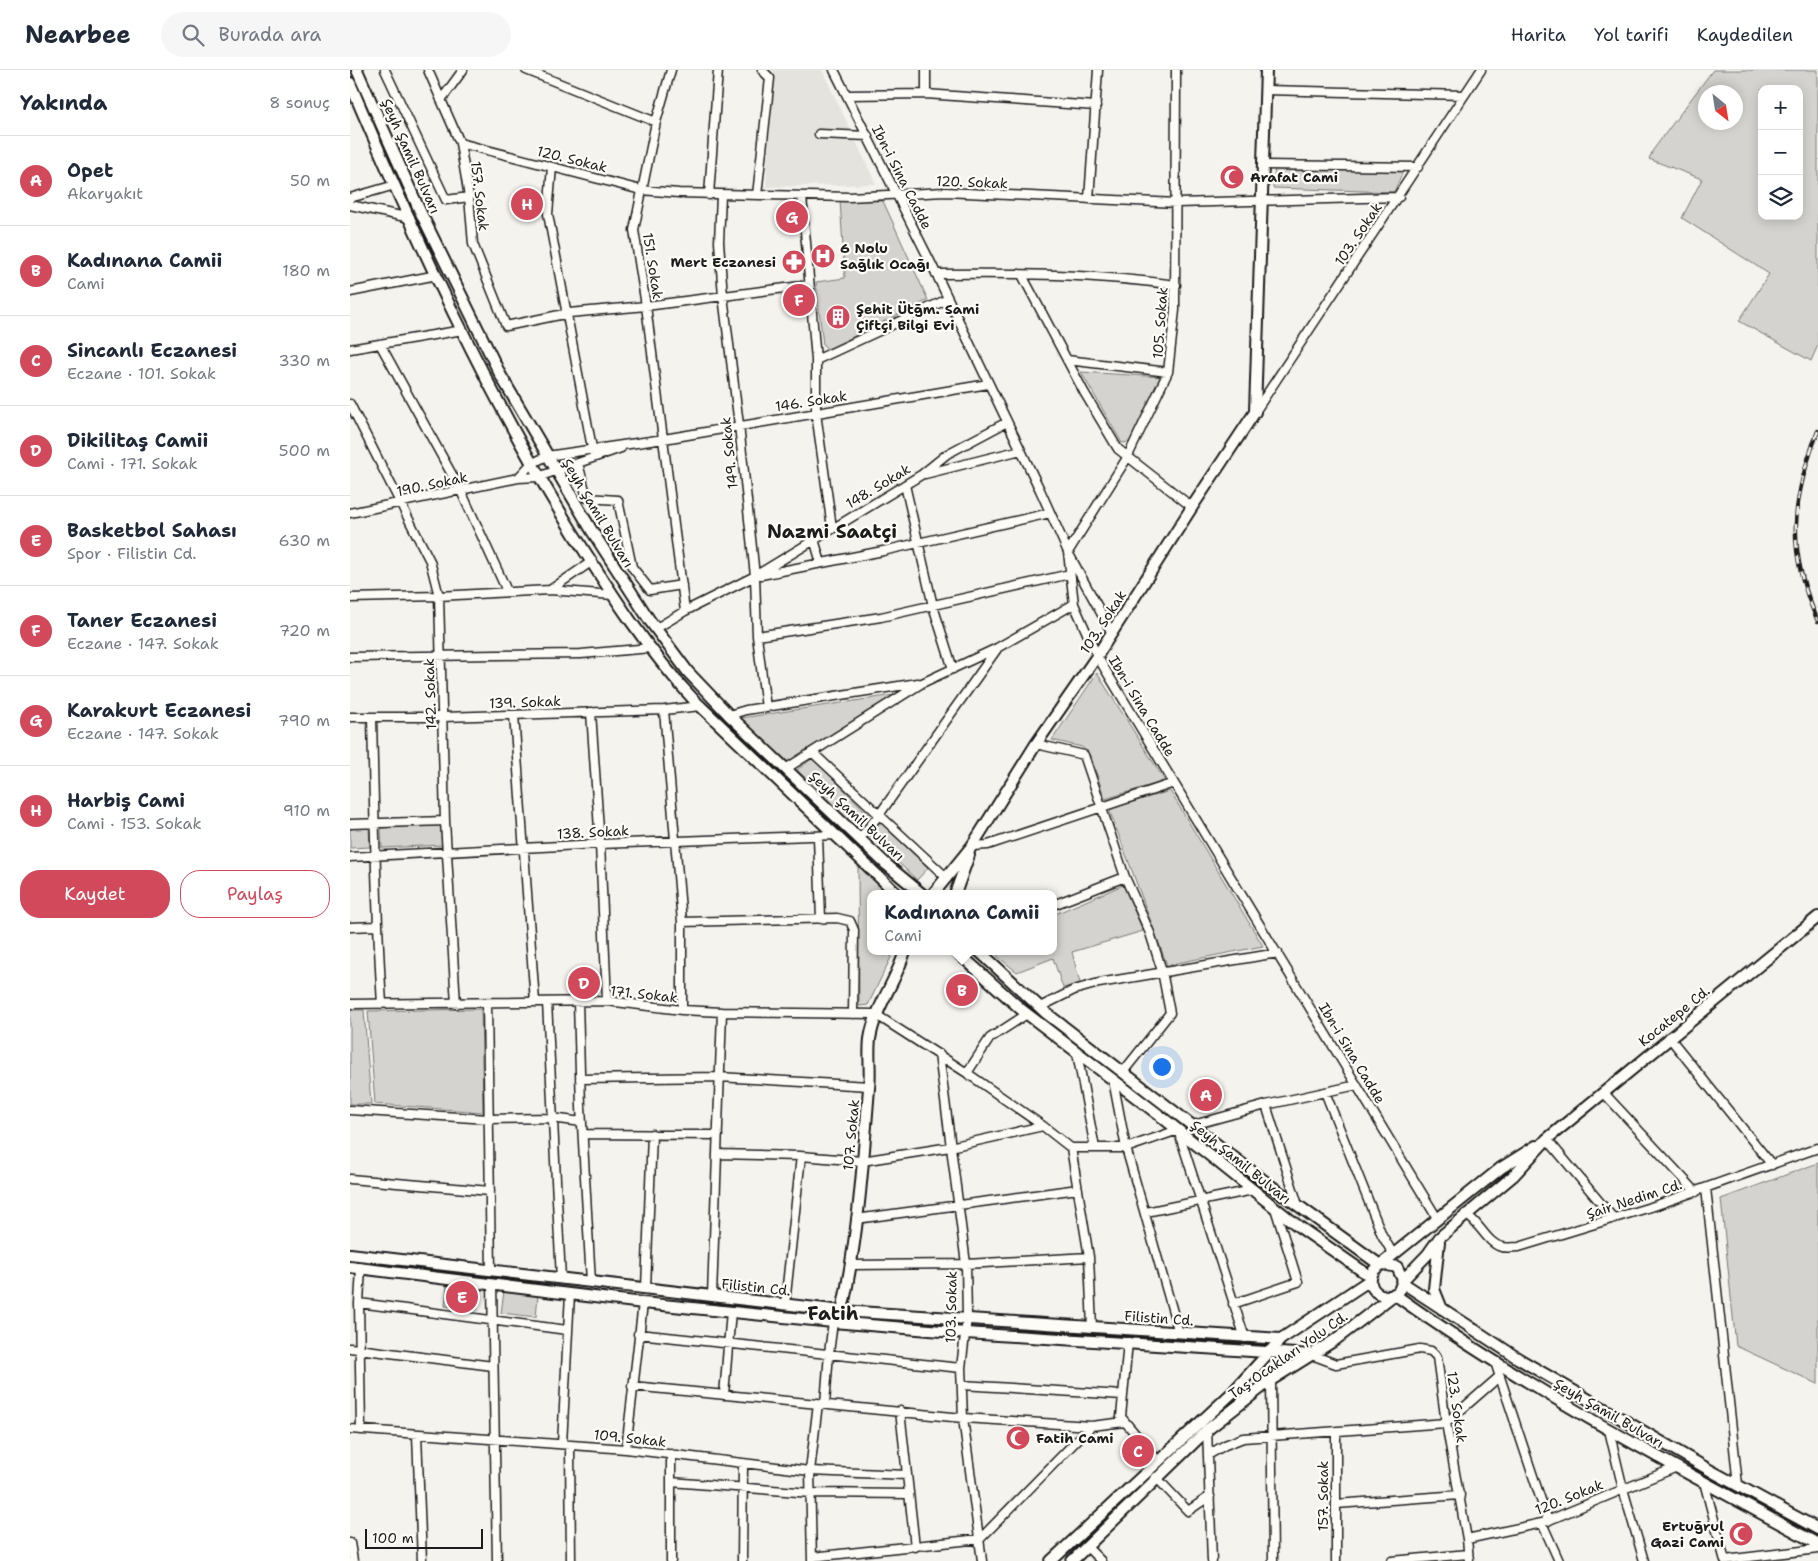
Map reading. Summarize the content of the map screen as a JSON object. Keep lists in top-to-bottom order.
{
  "streets": {
    "main road": [
      "Şeyh Şamil Bulvarı",
      "103. Sokak",
      "Kocatepe Cd.",
      "107. Sokak",
      "Filistin Cd.",
      "Taş Ocakları Yolu Cd."
    ],
    "street": [
      "120. Sokak",
      "Ibn-i Sina Cadde",
      "157. Sokak",
      "151. Sokak",
      "105. Sokak",
      "146. Sokak",
      "149. Sokak",
      "190. Sokak",
      "148. Sokak",
      "142. Sokak",
      "139. Sokak",
      "138. Sokak",
      "171. Sokak",
      "Şair Nedim Cd.",
      "123. Sokak",
      "109. Sokak"
    ]
  },
  "crossings": [
    ["Şeyh Şamil Bulvarı", "120. Sokak"],
    ["Şeyh Şamil Bulvarı", "146. Sokak"],
    ["Şeyh Şamil Bulvarı", "190. Sokak"],
    ["Şeyh Şamil Bulvarı", "148. Sokak"],
    ["Şeyh Şamil Bulvarı", "139. Sokak"],
    ["Şeyh Şamil Bulvarı", "138. Sokak"],
    ["Şeyh Şamil Bulvarı", "Kocatepe Cd."],
    ["Şeyh Şamil Bulvarı", "Taş Ocakları Yolu Cd."],
    ["120. Sokak", "Ibn-i Sina Cadde"],
    ["120. Sokak", "157. Sokak"],
    ["120. Sokak", "103. Sokak"],
    ["120. Sokak", "151. Sokak"],
    ["120. Sokak", "105. Sokak"],
    ["120. Sokak", "149. Sokak"],
    ["120. Sokak", "123. Sokak"],
    ["Ibn-i Sina Cadde", "103. Sokak"],
    ["Ibn-i Sina Cadde", "105. Sokak"],
    ["Ibn-i Sina Cadde", "146. Sokak"],
    ["Ibn-i Sina Cadde", "148. Sokak"],
    ["Ibn-i Sina Cadde", "Kocatepe Cd."],
    ["103. Sokak", "Filistin Cd."],
    ["151. Sokak", "146. Sokak"],
    ["151. Sokak", "148. Sokak"],
    ["146. Sokak", "149. Sokak"],
    ["146. Sokak", "190. Sokak"],
    ["149. Sokak", "148. Sokak"],
    ["190. Sokak", "142. Sokak"],
    ["142. Sokak", "139. Sokak"],
    ["142. Sokak", "138. Sokak"],
    ["142. Sokak", "171. Sokak"],
    ["171. Sokak", "107. Sokak"],
    ["Kocatepe Cd.", "Şair Nedim Cd."],
    ["Kocatepe Cd.", "Taş Ocakları Yolu Cd."],
    ["107. Sokak", "Filistin Cd."],
    ["Filistin Cd.", "Taş Ocakları Yolu Cd."],
    ["Filistin Cd.", "123. Sokak"],
    ["Taş Ocakları Yolu Cd.", "123. Sokak"]
  ],
  "districts": ["Nazmi Saatçi", "Fatih"],
  "places": {
    "mosque": ["Arafat Cami", "Fatih Cami", "Ertuğrul Gazi Cami"],
    "hospital": ["6 Nolu Sağlık Ocağı"],
    "pharmacy": ["Mert Eczanesi"],
    "building": ["Şehit Ütğm. Sami Çiftçi Bilgi Evi"]
  },
  "scale_bar": "100 m",
  "north": "bottom right",
  "page": {
    "header": "Nearbee",
    "search": "Burada ara",
    "nav": ["Harita", "Yol tarifi", "Kaydedilen"],
    "heading": ["Yakında", "8 sonuç"],
    "map_buttons": ["+", "−"],
    "list": [
      {
        "mark": "A",
        "name": "Opet",
        "note": "Akaryakıt",
        "value": "50 m"
      },
      {
        "mark": "B",
        "name": "Kadınana Camii",
        "note": "Cami",
        "value": "180 m"
      },
      {
        "mark": "C",
        "name": "Sincanlı Eczanesi",
        "note": "Eczane · 101. Sokak",
        "value": "330 m"
      },
      {
        "mark": "D",
        "name": "Dikilitaş Camii",
        "note": "Cami · 171. Sokak",
        "value": "500 m"
      },
      {
        "mark": "E",
        "name": "Basketbol Sahası",
        "note": "Spor · Filistin Cd.",
        "value": "630 m"
      },
      {
        "mark": "F",
        "name": "Taner Eczanesi",
        "note": "Eczane · 147. Sokak",
        "value": "720 m"
      },
      {
        "mark": "G",
        "name": "Karakurt Eczanesi",
        "note": "Eczane · 147. Sokak",
        "value": "790 m"
      },
      {
        "mark": "H",
        "name": "Harbiş Cami",
        "note": "Cami · 153. Sokak",
        "value": "910 m"
      }
    ],
    "pins": [
      "H",
      "G",
      "F",
      "D",
      "B",
      "A",
      "E",
      "C"
    ],
    "buttons": ["Kaydet", "Paylaş"],
    "popup": ["Kadınana Camii", "Cami"],
    "scale": "100 m"
  }
}
